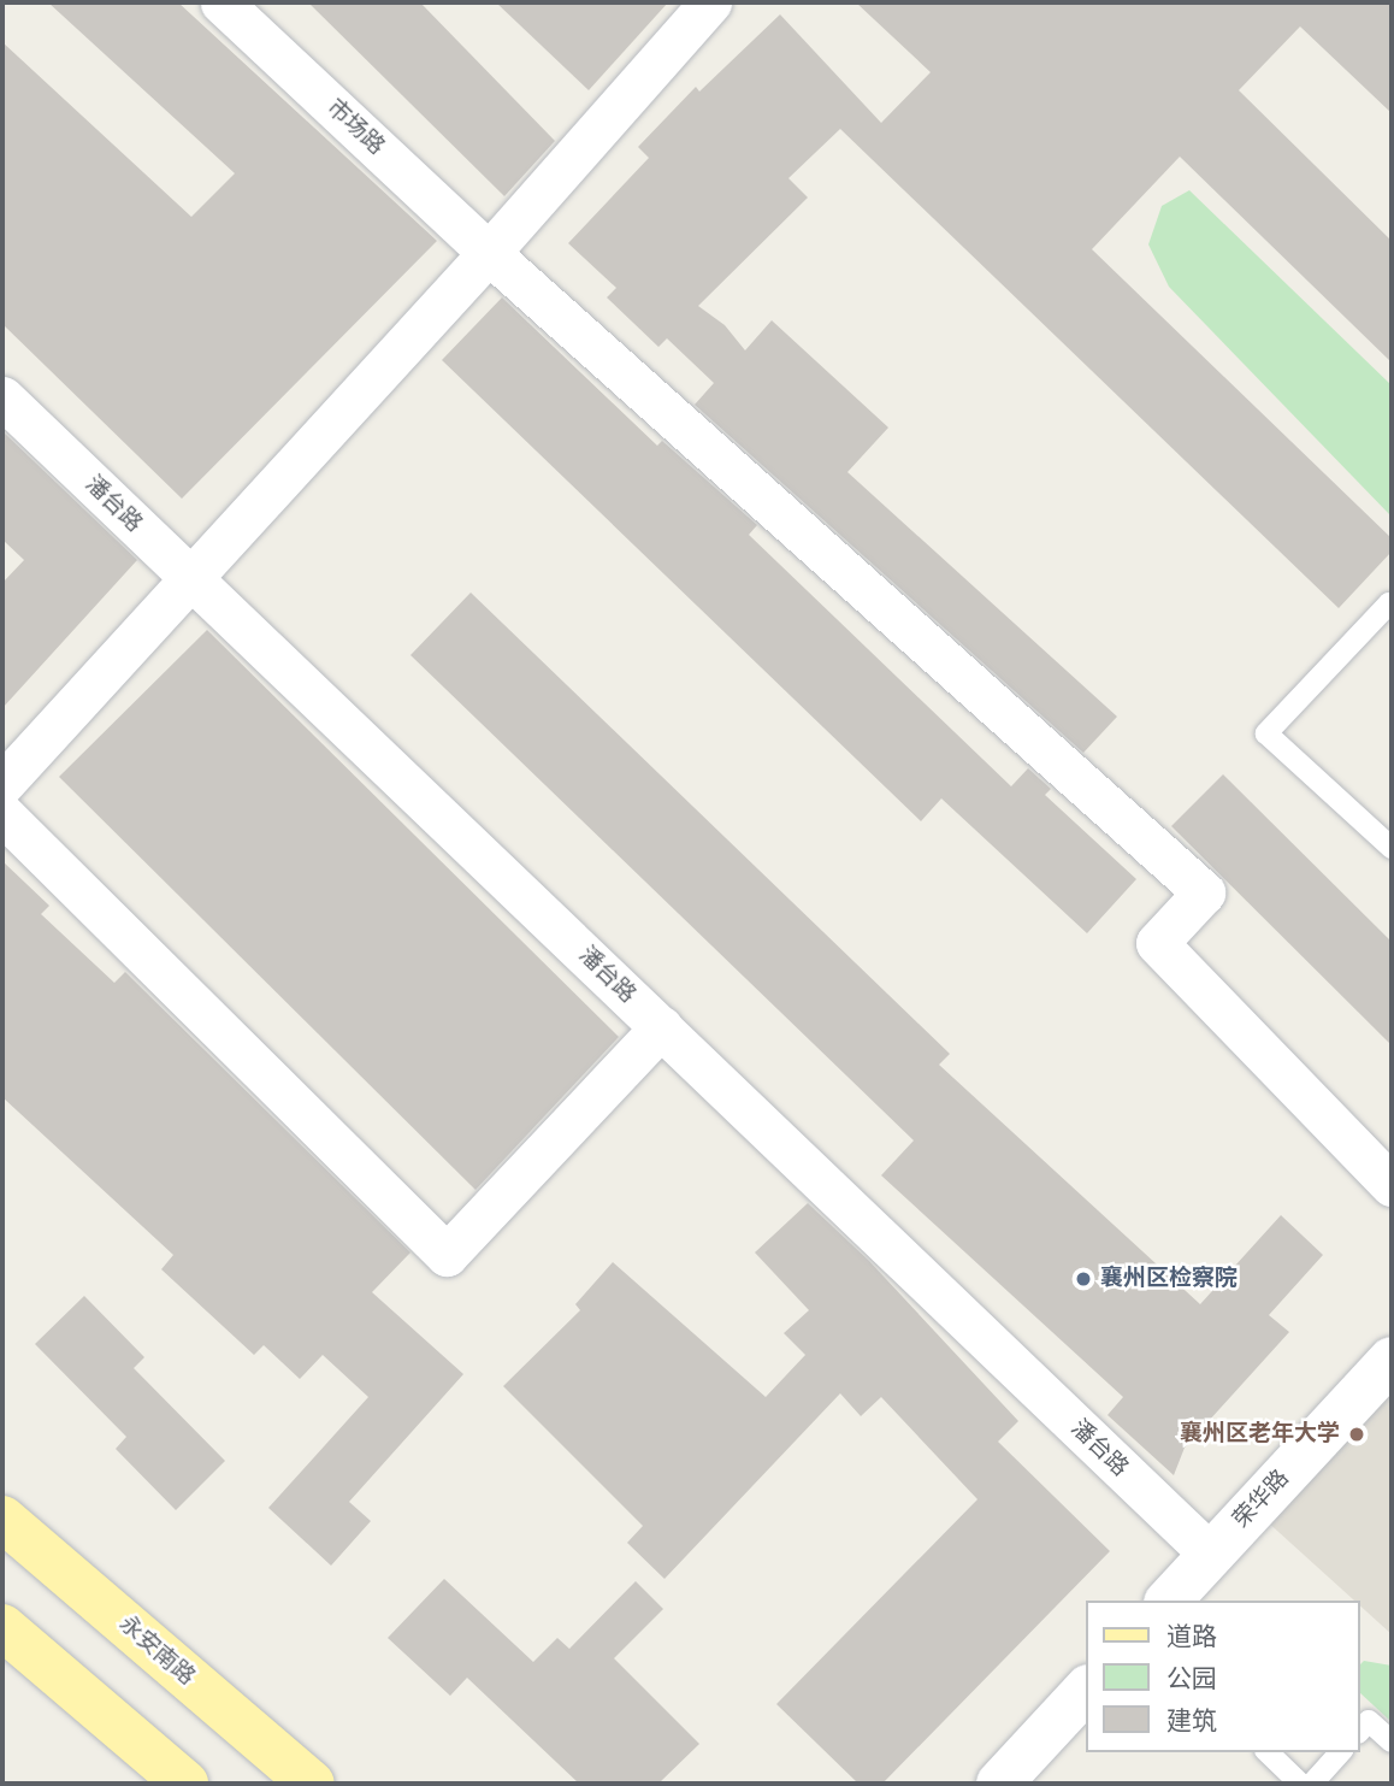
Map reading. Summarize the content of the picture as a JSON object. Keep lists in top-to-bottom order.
{
  "streets": {
    "main road": ["荣华路", "永安南路"],
    "street": ["市场路", "潘台路"]
  },
  "crossings": [
    ["潘台路", "荣华路"]
  ],
  "places": ["襄州区检察院", "襄州区老年大学"],
  "legend": ["道路", "公园", "建筑"]
}
